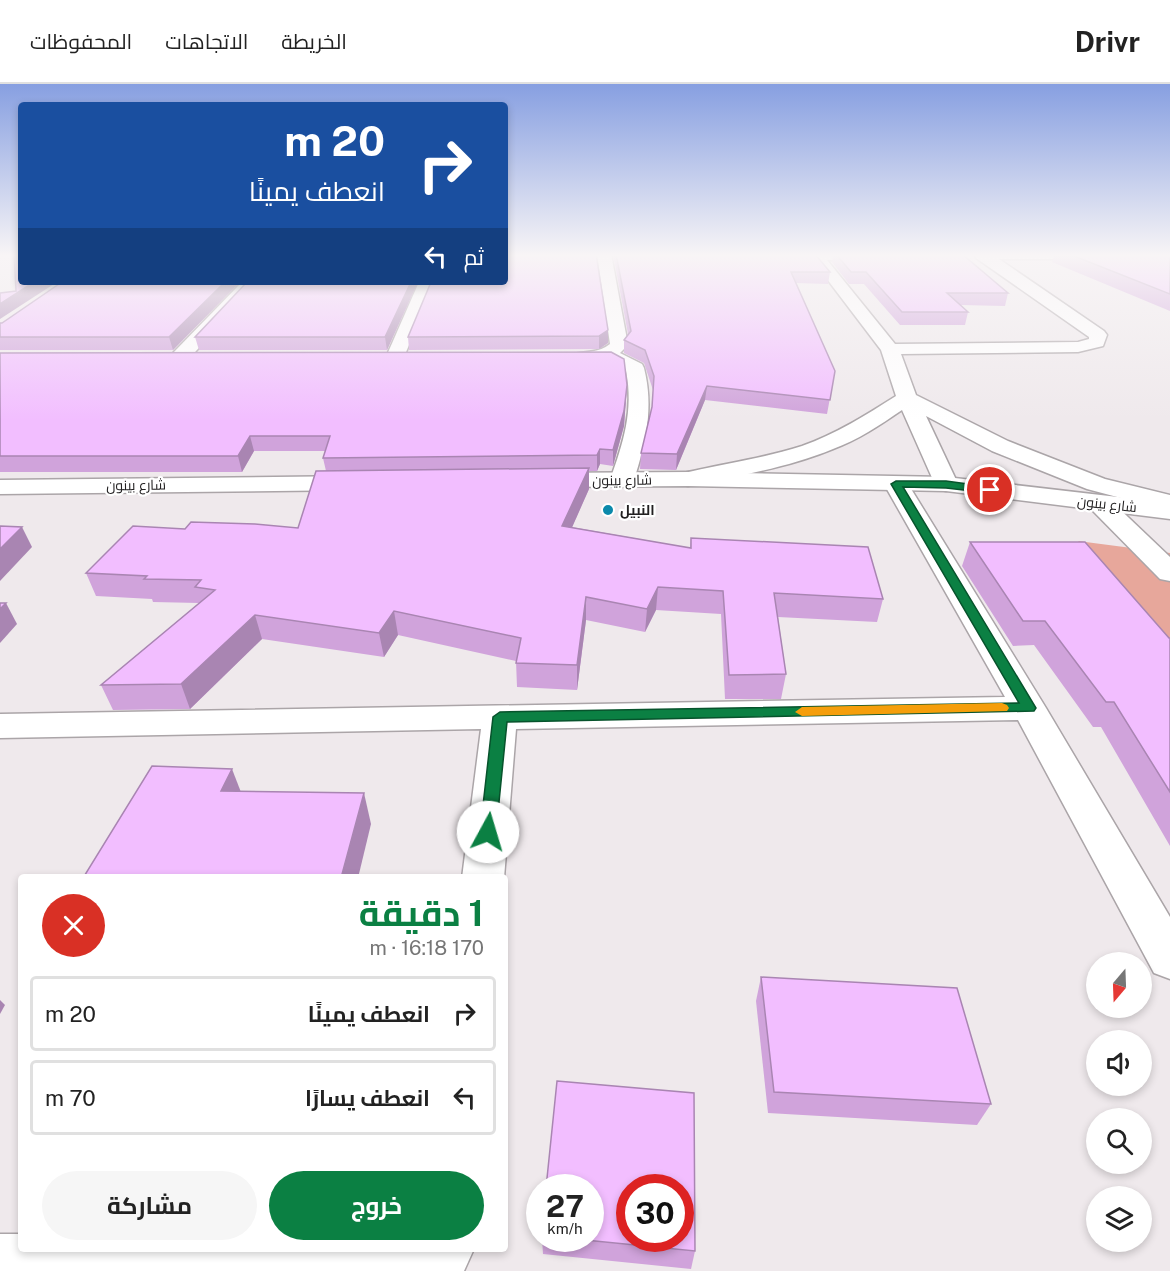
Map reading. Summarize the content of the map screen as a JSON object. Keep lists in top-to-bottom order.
{
  "streets": {
    "street": ["شارع بينون"]
  },
  "places": ["النبيل"],
  "north": "bottom",
  "page": {
    "header": "Drivr",
    "nav": ["الخريطة", "الاتجاهات", "المحفوظات"],
    "turn": ["20 m", "انعطف يمينًا"],
    "then": "ثم",
    "heading": ["1 دقيقة", "170 m · 16:18"],
    "list": [
      {
        "name": "انعطف يمينًا",
        "value": "20 m"
      },
      {
        "name": "انعطف يسارًا",
        "value": "70 m"
      }
    ],
    "buttons": ["خروج", "مشاركة"],
    "speed": "27 km/h",
    "limit": "30"
  }
}
